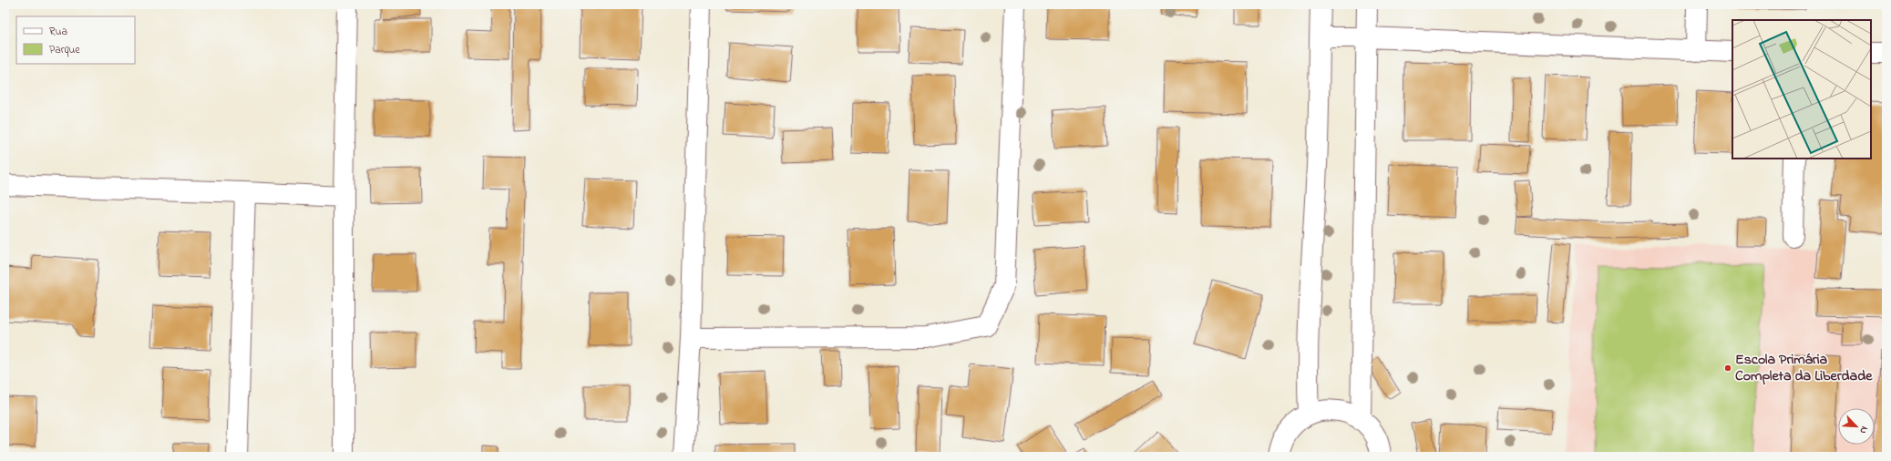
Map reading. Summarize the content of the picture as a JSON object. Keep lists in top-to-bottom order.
{
  "places": ["Escola Primária Completa da Liberdade"],
  "legend": ["Rua", "Parque"],
  "north": "bottom right"
}
